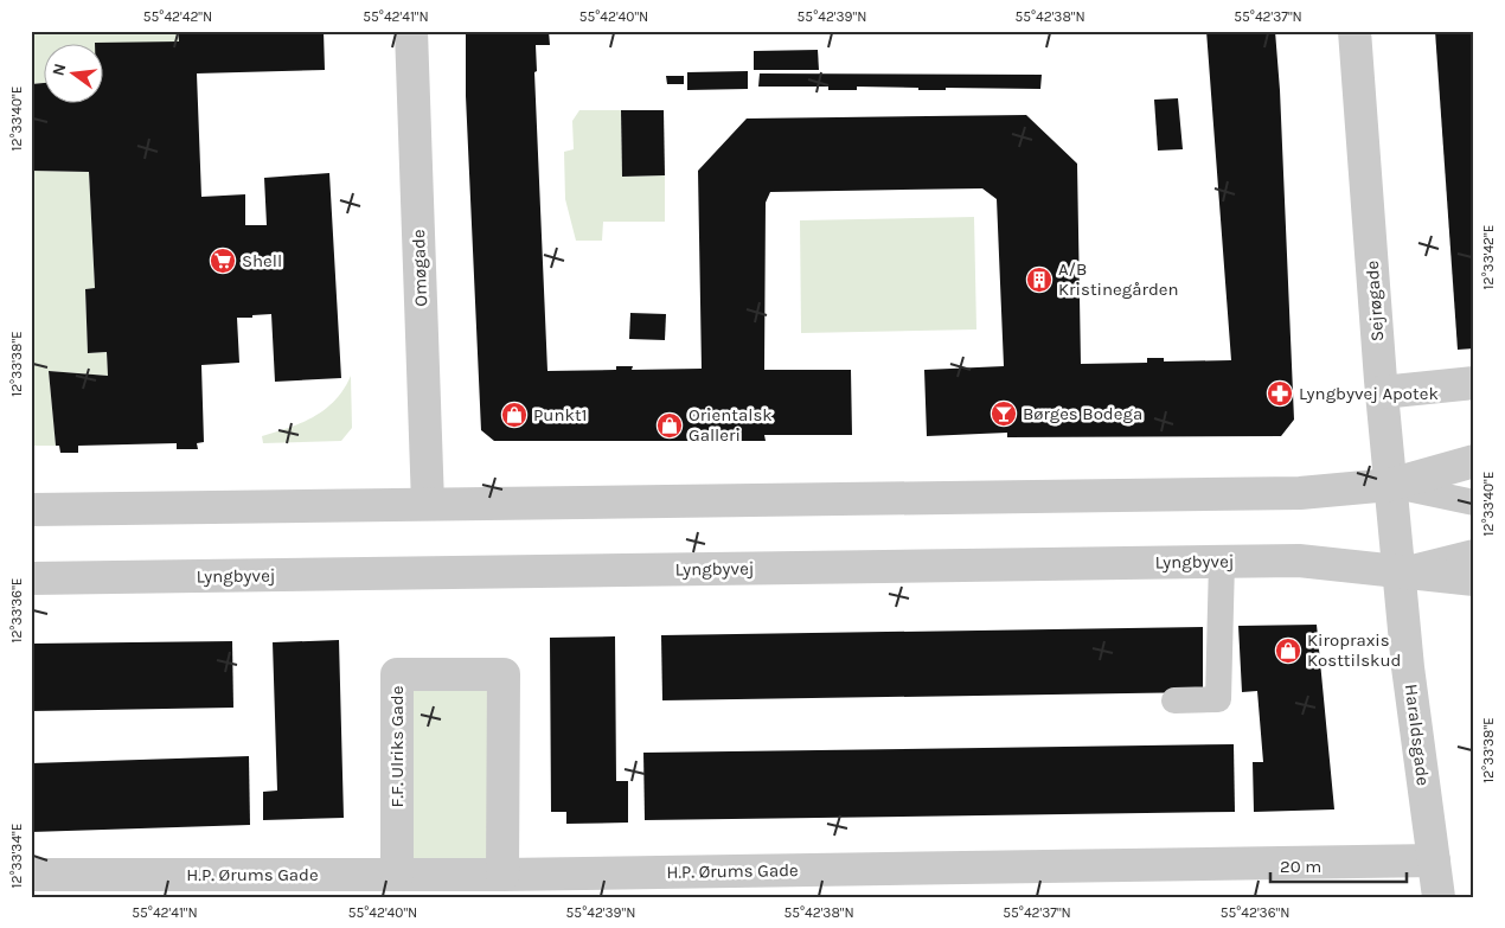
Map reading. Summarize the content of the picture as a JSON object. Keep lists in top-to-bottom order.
{
  "streets": {
    "street": [
      "Omøgade",
      "Sejrøgade",
      "Lyngbyvej",
      "Haraldsgade",
      "F.F. Ulriks Gade",
      "H.P. Ørums Gade"
    ]
  },
  "crossings": [
    ["Sejrøgade", "Lyngbyvej"],
    ["Sejrøgade", "Haraldsgade"],
    ["Lyngbyvej", "Haraldsgade"],
    ["Haraldsgade", "H.P. Ørums Gade"],
    ["F.F. Ulriks Gade", "H.P. Ørums Gade"]
  ],
  "places": {
    "supermarket": ["Shell"],
    "building": ["A/B Kristinegården"],
    "pharmacy": ["Lyngbyvej Apotek"],
    "bar": ["Børges Bodega"],
    "shop": ["Punkt1", "Orientalsk Galleri", "Kiropraxis Kosttilskud"]
  },
  "scale_bar": "20 m",
  "north": "left",
  "coordinates": [
    "55°42'42\"N",
    "55°42'41\"N",
    "55°42'40\"N",
    "55°42'39\"N",
    "55°42'38\"N",
    "55°42'37\"N",
    "12°33'40\"E",
    "12°33'42\"E",
    "12°33'38\"E",
    "12°33'36\"E",
    "12°33'34\"E",
    "55°42'36\"N"
  ]
}
